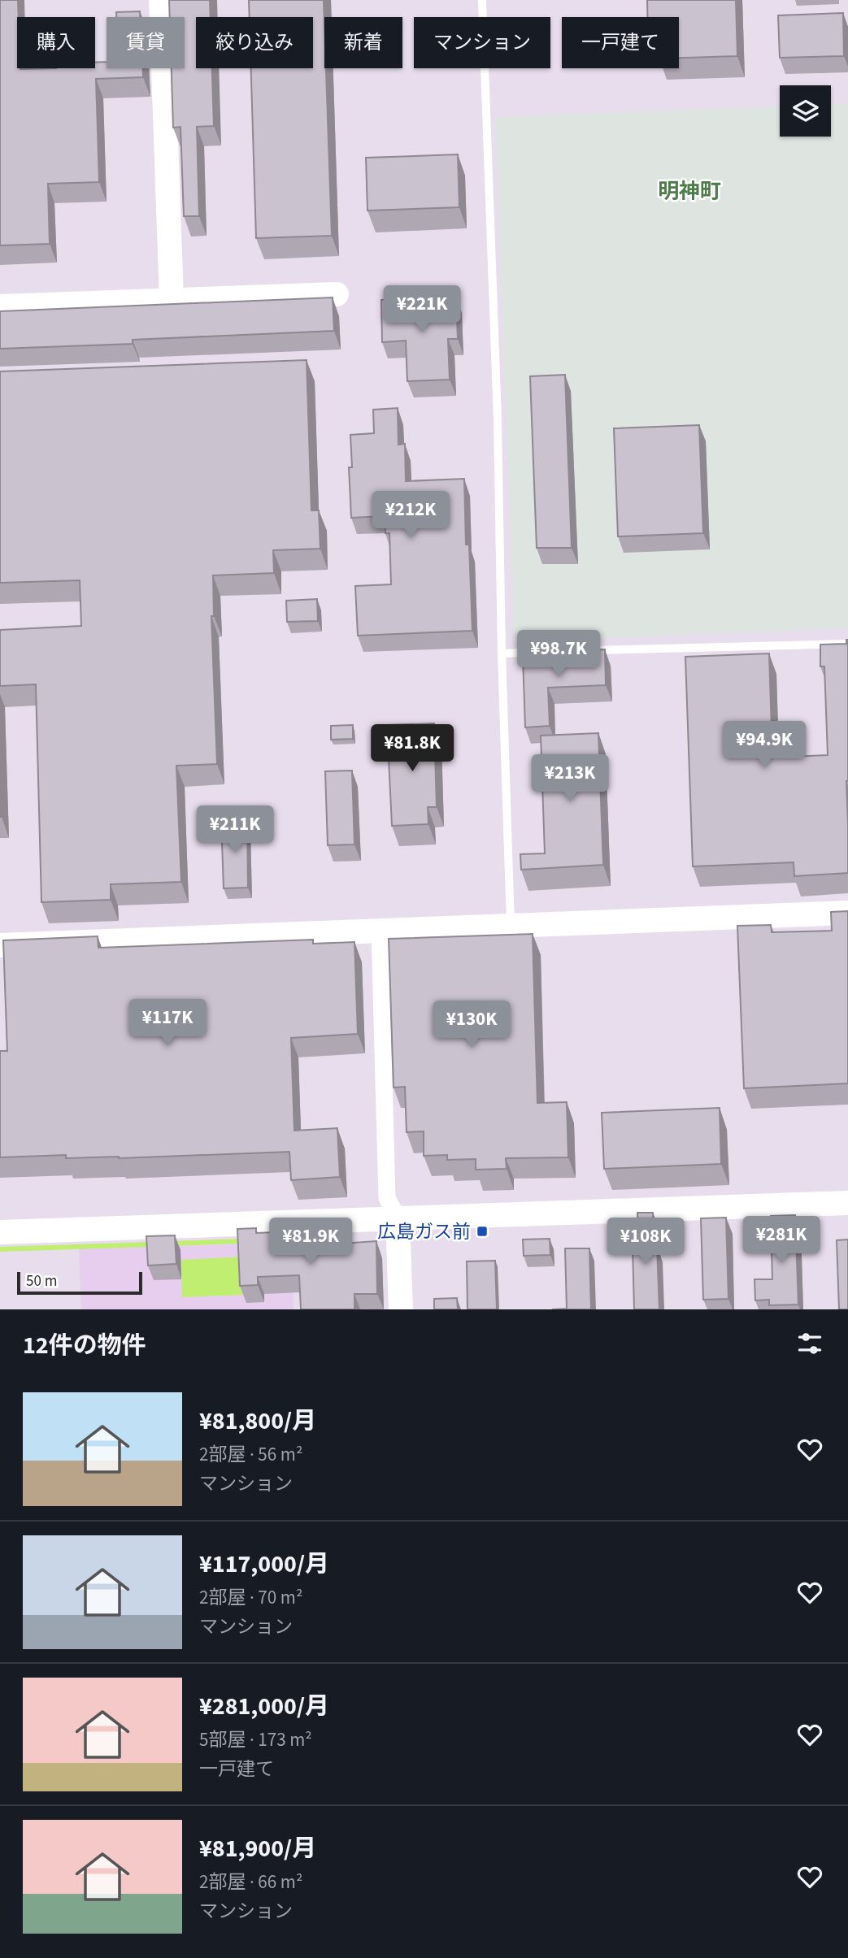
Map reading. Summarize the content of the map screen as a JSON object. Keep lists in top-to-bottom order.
{
  "districts": ["明神町"],
  "places": {
    "transit": ["広島ガス前"]
  },
  "scale_bar": "50 m",
  "page": {
    "chip": [
      "購入",
      "賃貸",
      "絞り込み",
      "新着",
      "マンション",
      "一戸建て"
    ],
    "price": [
      "¥221K",
      "¥212K",
      "¥98.7K",
      "¥94.9K",
      "¥81.8K",
      "¥213K",
      "¥211K",
      "¥117K",
      "¥130K",
      "¥281K",
      "¥81.9K",
      "¥108K"
    ],
    "scale": "50 m",
    "heading": "12件の物件",
    "list": [
      {
        "name": "¥81,800/月",
        "note": "2部屋 · 56 m² · マンション"
      },
      {
        "name": "¥117,000/月",
        "note": "2部屋 · 70 m² · マンション"
      },
      {
        "name": "¥281,000/月",
        "note": "5部屋 · 173 m² · 一戸建て"
      },
      {
        "name": "¥81,900/月",
        "note": "2部屋 · 66 m² · マンション"
      }
    ]
  }
}
